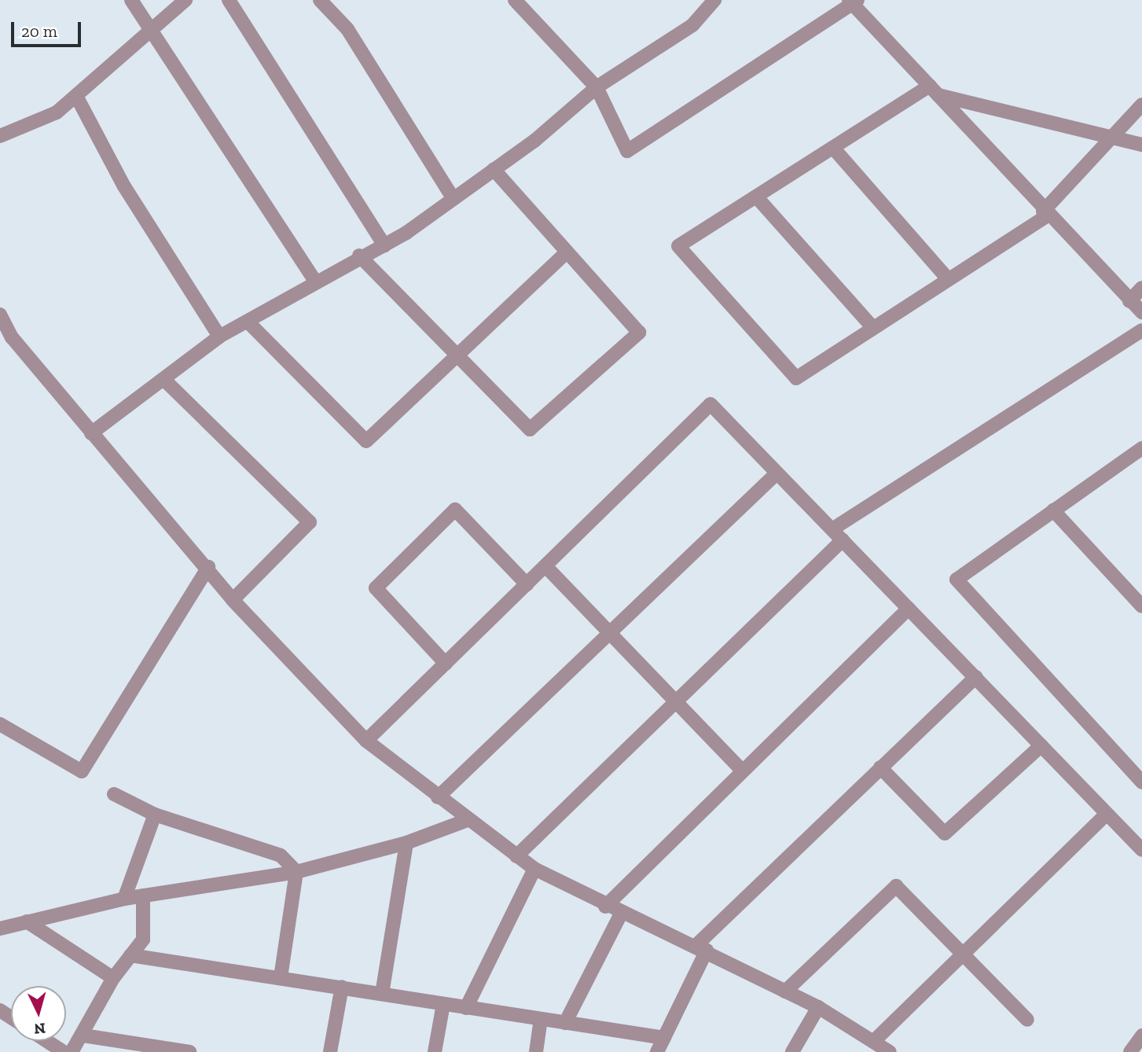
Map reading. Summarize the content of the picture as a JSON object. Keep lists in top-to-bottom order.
{
  "scale_bar": "20 m",
  "north": "bottom"
}
